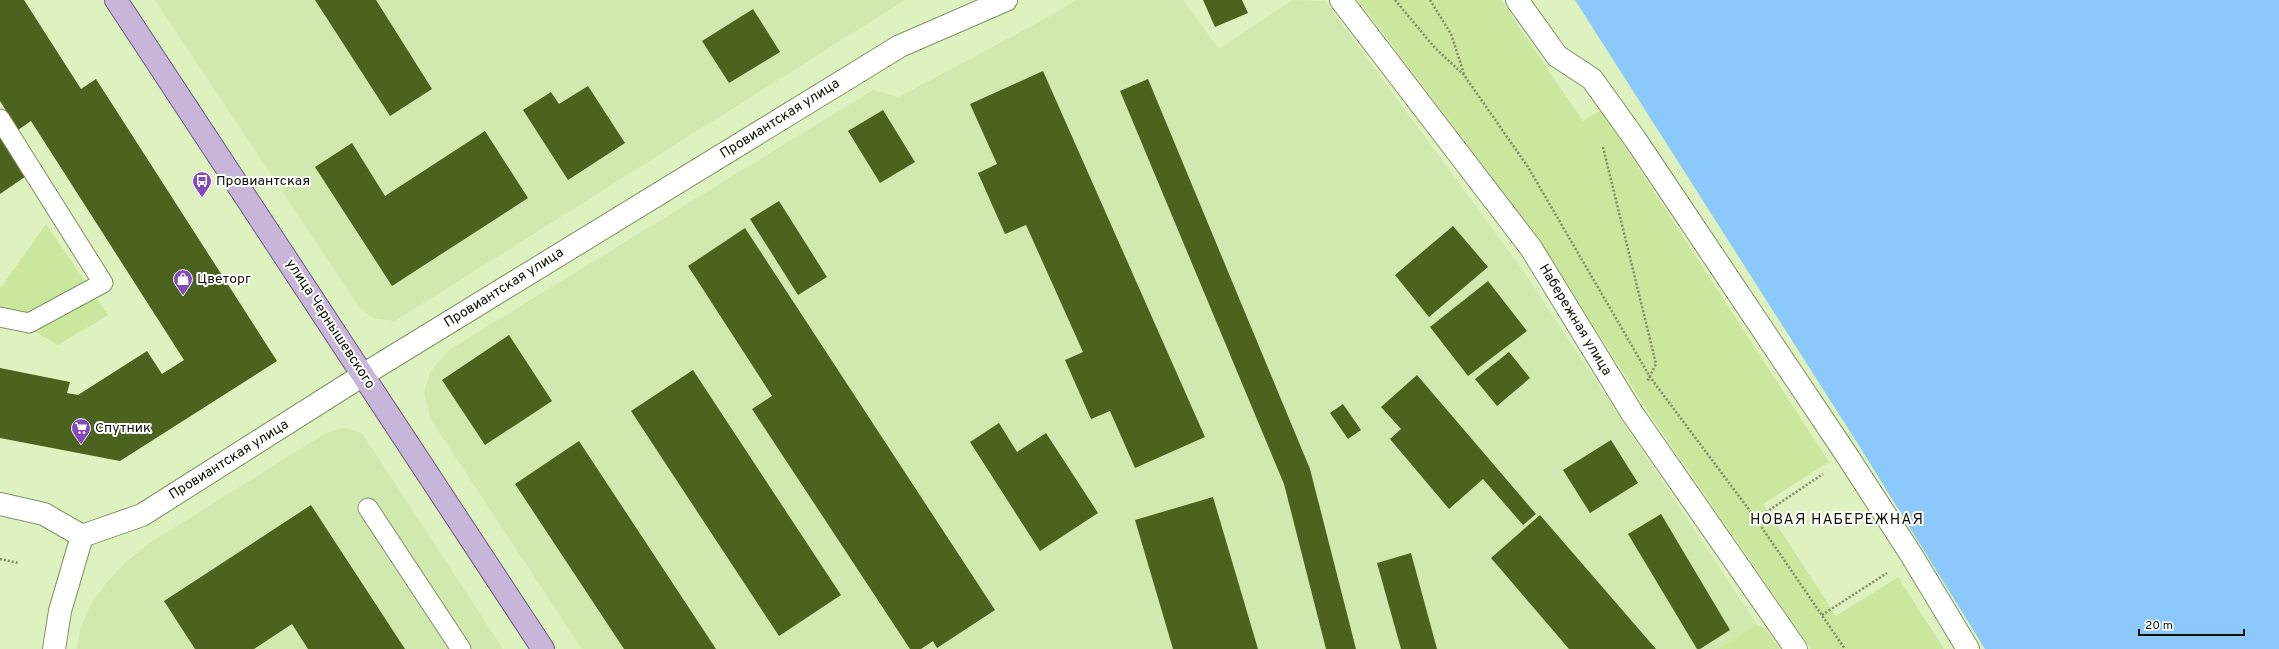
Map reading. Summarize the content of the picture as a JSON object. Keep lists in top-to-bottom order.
{
  "streets": {
    "main road": ["улица Чернышевского"],
    "street": ["Провиантская улица", "Набережная улица"]
  },
  "crossings": [
    ["Провиантская улица", "улица Чернышевского"]
  ],
  "districts": ["НОВАЯ НАБЕРЕЖНАЯ"],
  "places": {
    "bus stop": ["Провиантская"],
    "shop": ["Цветорг"],
    "supermarket": ["Спутник"]
  },
  "scale_bar": "20 m"
}
